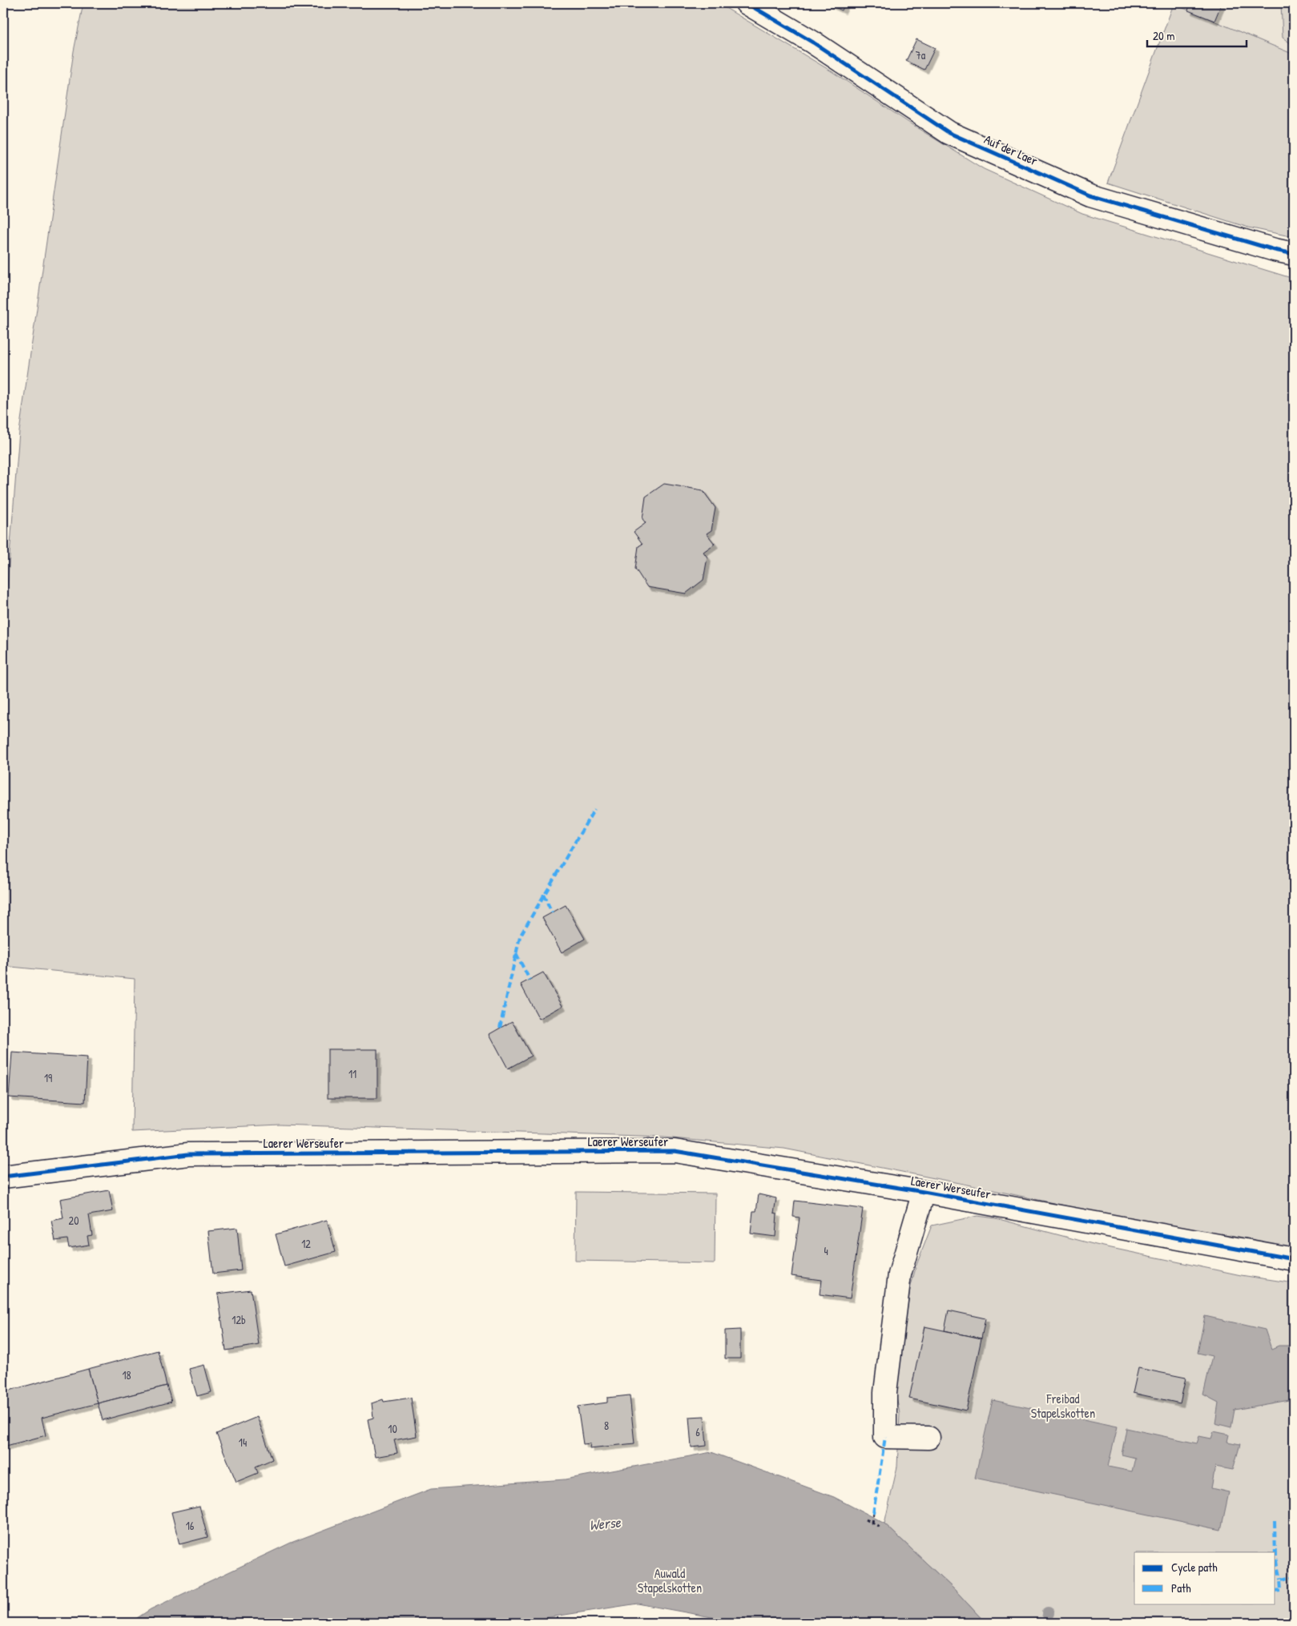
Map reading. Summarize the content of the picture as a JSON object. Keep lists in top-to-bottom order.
{
  "streets": {
    "street": ["Auf der Laer", "Laerer Werseufer"]
  },
  "water": ["Werse"],
  "parks": ["Freibad Stapelskotten", "Auwald Stapelskotten"],
  "house_numbers": [
    "7a",
    "11",
    "19",
    "20",
    "12",
    "4",
    "12b",
    "18",
    "8",
    "10",
    "6",
    "14",
    "16"
  ],
  "legend": ["Cycle path", "Path"],
  "scale_bar": "20 m"
}
